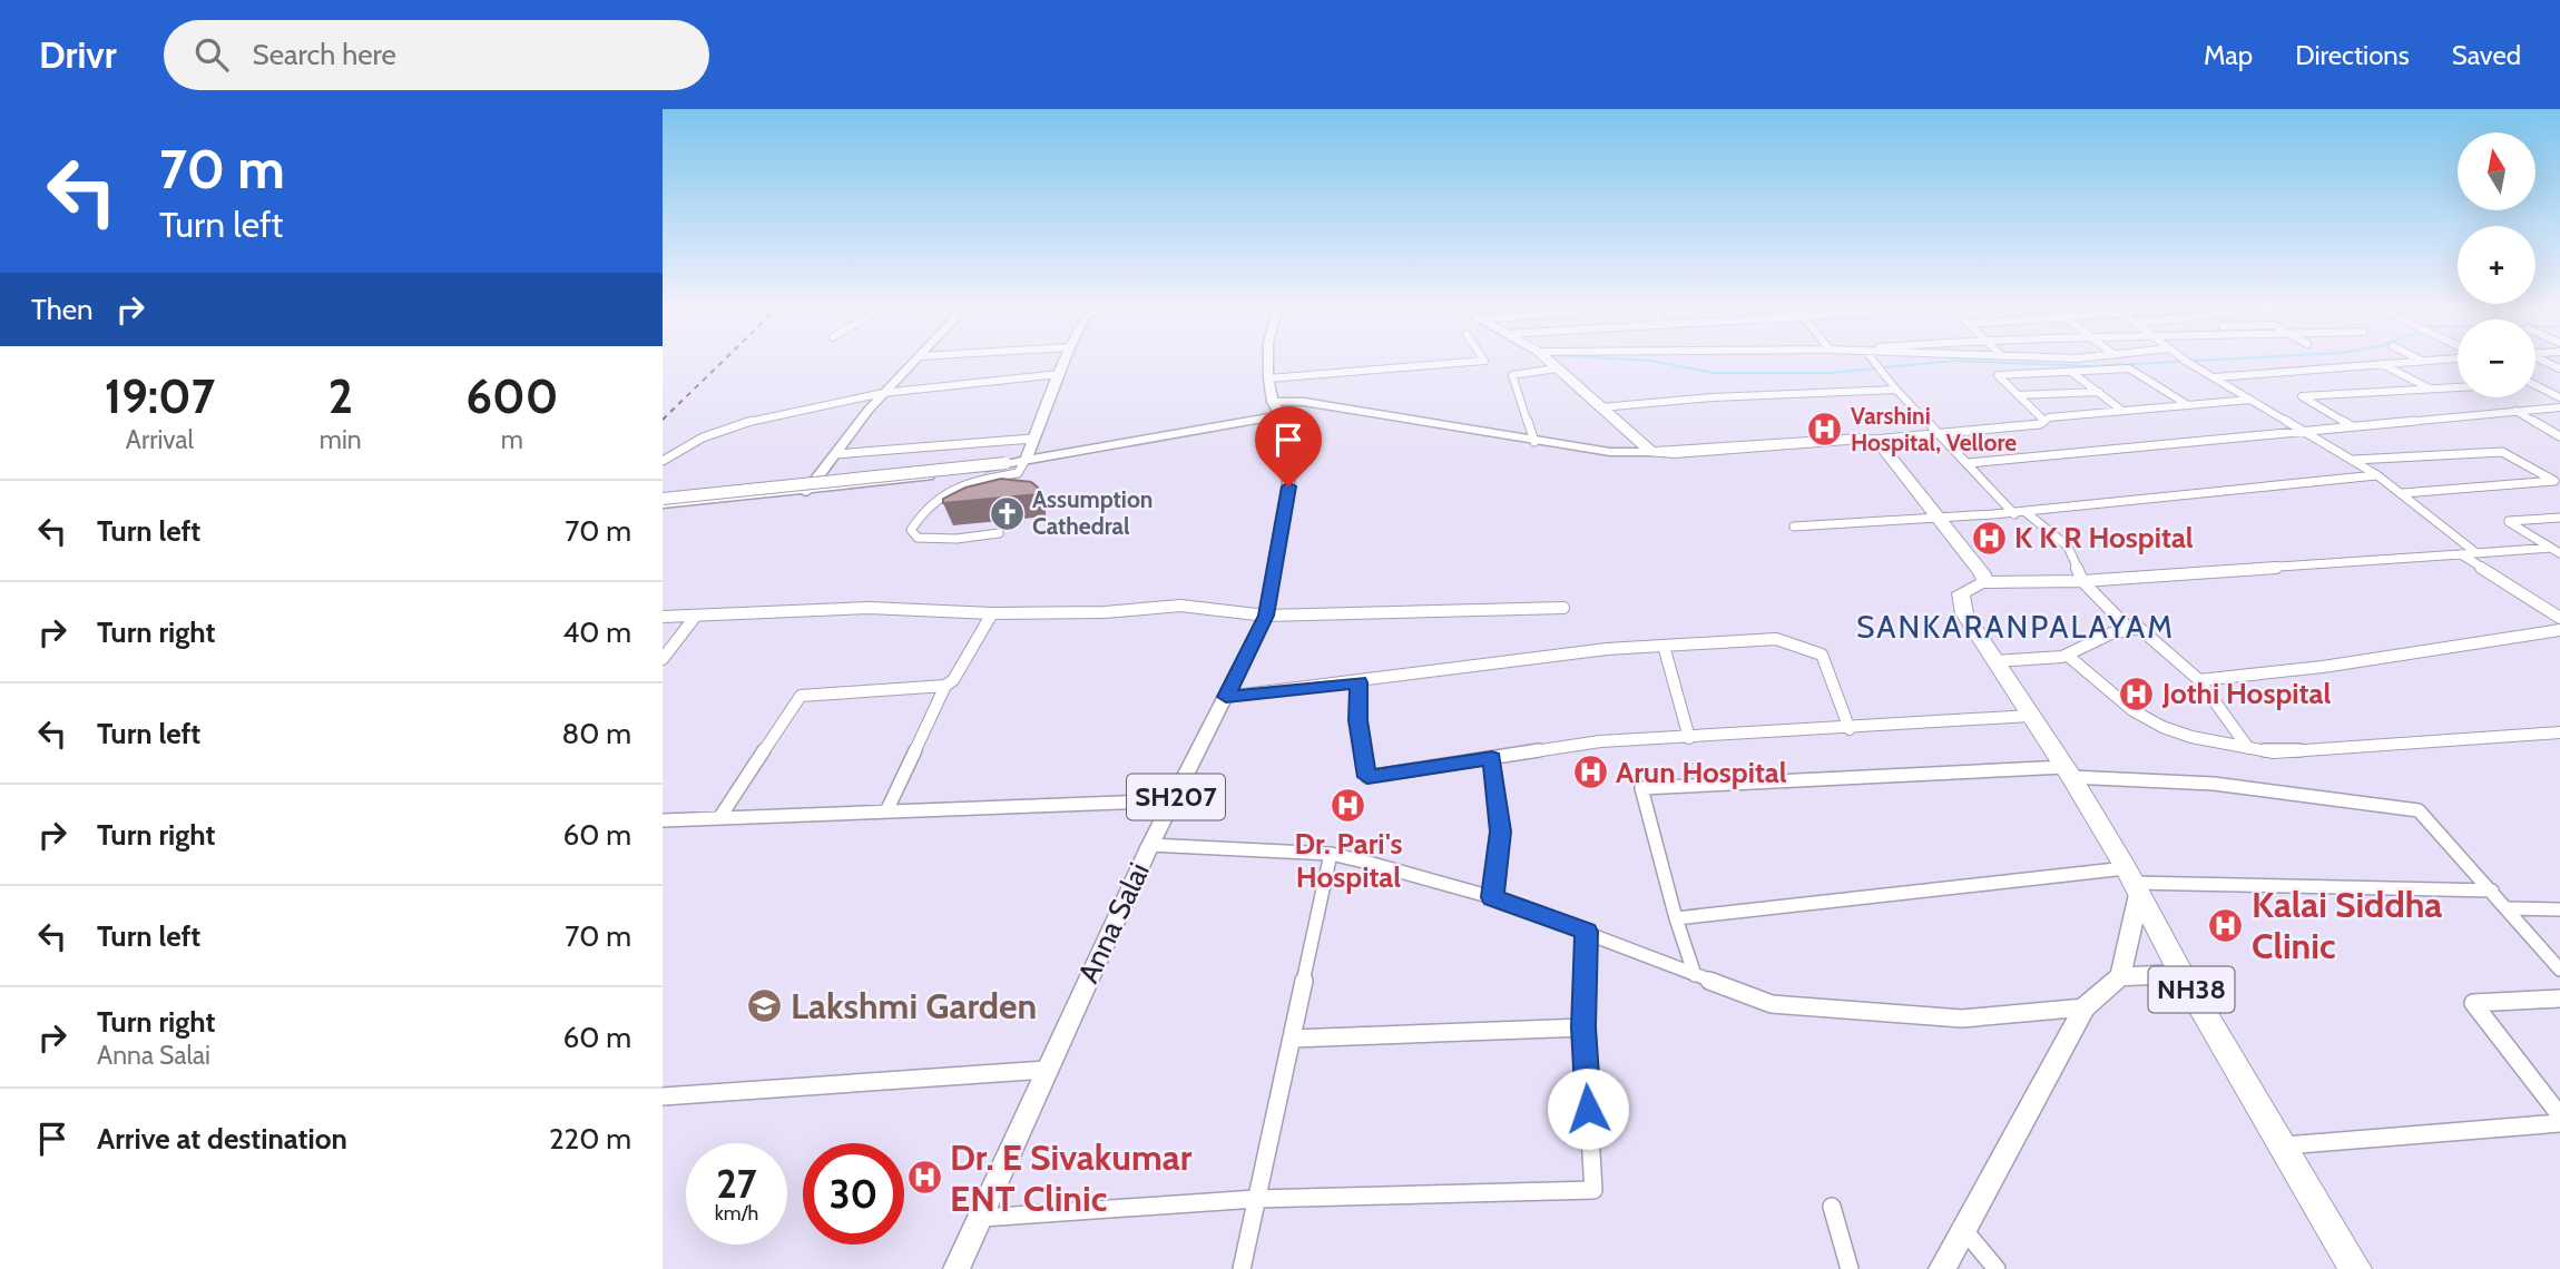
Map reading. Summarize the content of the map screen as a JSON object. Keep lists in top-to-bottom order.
{
  "streets": {
    "highway": ["NH38"],
    "main road": ["SH207", "Anna Salai"]
  },
  "districts": ["SANKARANPALAYAM"],
  "places": {
    "hospital": [
      "Varshini Hospital, Vellore",
      "K K R Hospital",
      "Jothi Hospital",
      "Arun Hospital",
      "Dr. Pari's Hospital",
      "Kalai Siddha Clinic",
      "Dr. E Sivakumar ENT Clinic"
    ],
    "church": ["Assumption Cathedral"],
    "school or university": ["Lakshmi Garden"]
  },
  "north": "top",
  "page": {
    "header": "Drivr",
    "search": "Search here",
    "nav": ["Map", "Directions", "Saved"],
    "turn": ["70 m", "Turn left"],
    "map_buttons": ["+", "−"],
    "then": "Then",
    "eta": [
      "19:07",
      "Arrival",
      "2",
      "min",
      "600",
      "m"
    ],
    "list": [
      {
        "name": "Turn left",
        "value": "70 m"
      },
      {
        "name": "Turn right",
        "value": "40 m"
      },
      {
        "name": "Turn left",
        "value": "80 m"
      },
      {
        "name": "Turn right",
        "value": "60 m"
      },
      {
        "name": "Turn left",
        "value": "70 m"
      },
      {
        "name": "Turn right",
        "note": "Anna Salai",
        "value": "60 m"
      },
      {
        "name": "Arrive at destination",
        "value": "220 m"
      }
    ],
    "speed": "27 km/h",
    "limit": "30"
  }
}
